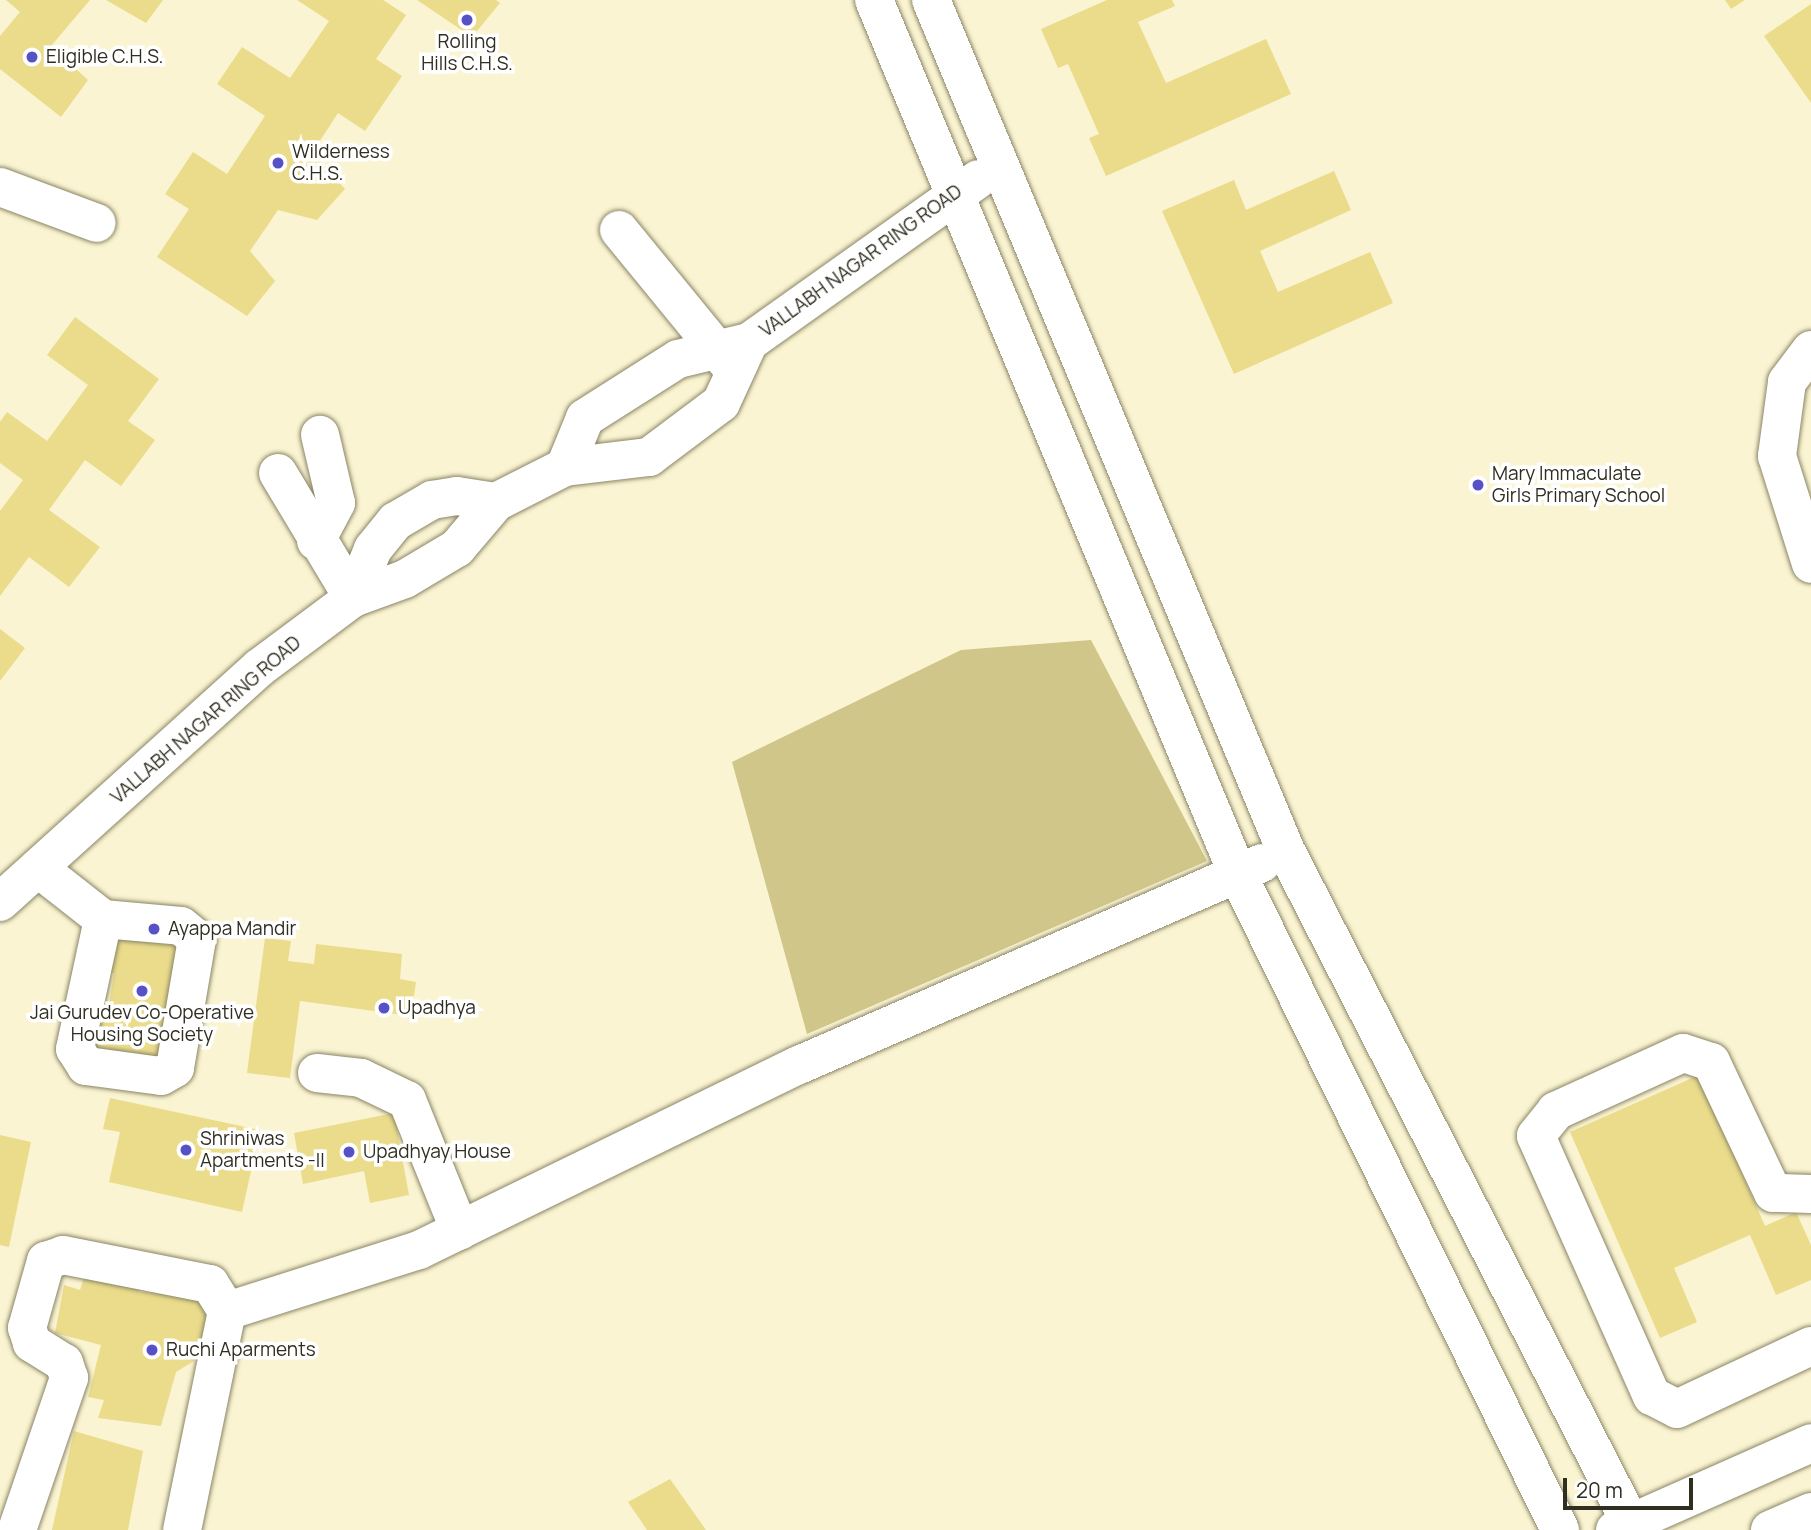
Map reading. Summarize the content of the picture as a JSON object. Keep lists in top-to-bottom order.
{
  "streets": {
    "street": ["VALLABH NAGAR RING ROAD"]
  },
  "places": [
    "Rolling Hills C.H.S.",
    "Eligible C.H.S.",
    "Wilderness C.H.S.",
    "Mary Immaculate Girls Primary School",
    "Ayappa Mandir",
    "Jai Gurudev Co-Operative Housing Society",
    "Upadhya",
    "Shriniwas Apartments -II",
    "Upadhyay House",
    "Ruchi Aparments"
  ],
  "scale_bar": "20 m"
}
